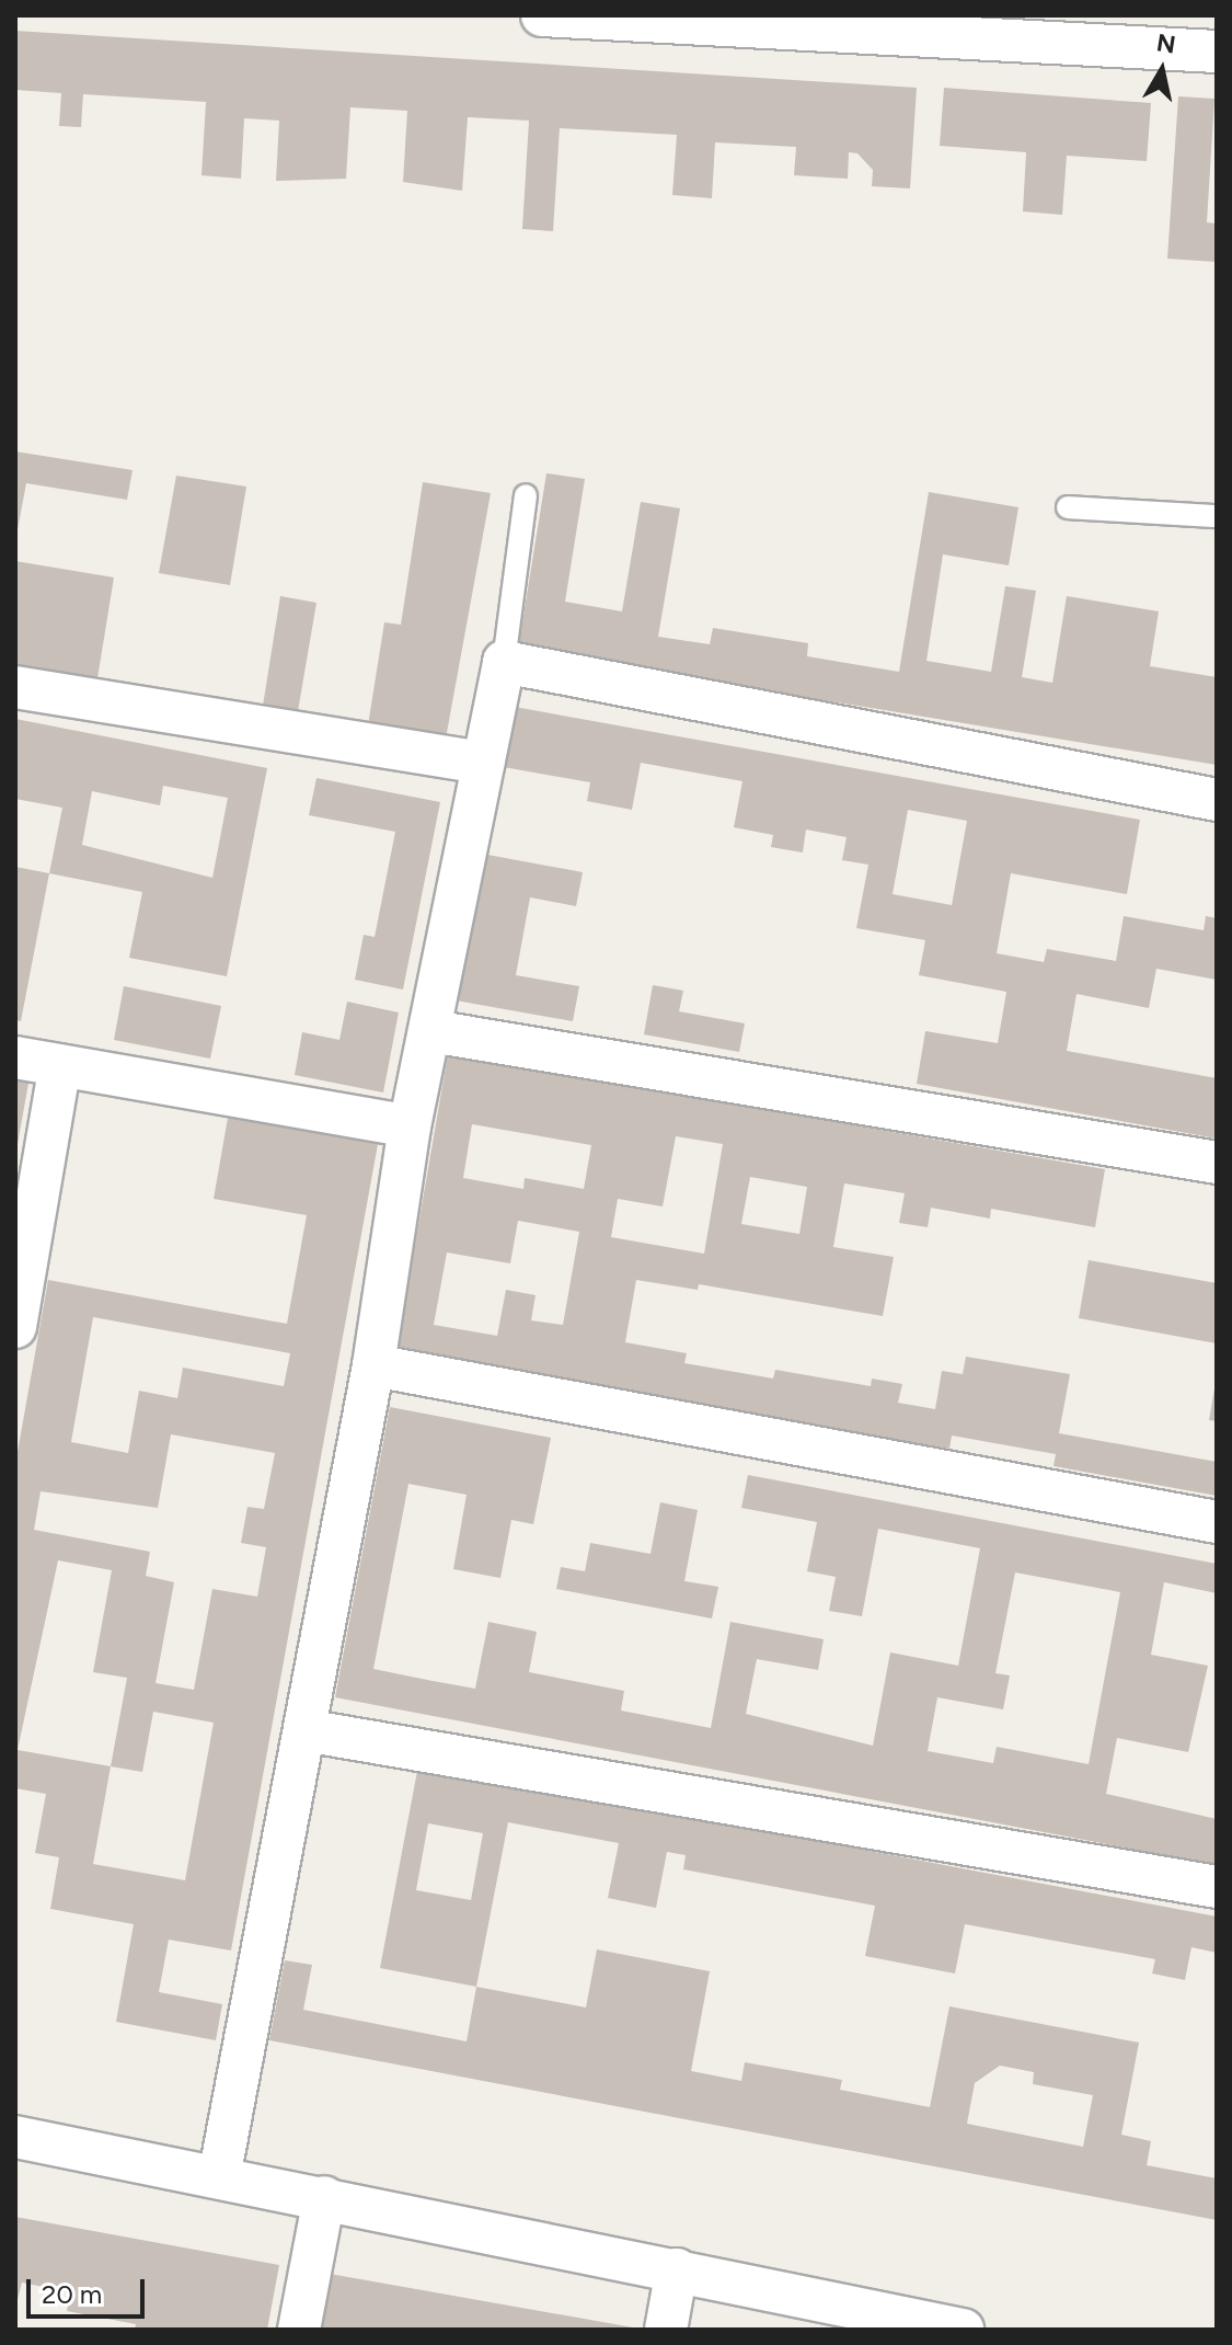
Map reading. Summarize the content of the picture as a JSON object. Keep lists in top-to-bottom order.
{
  "scale_bar": "20 m",
  "north": "top"
}
